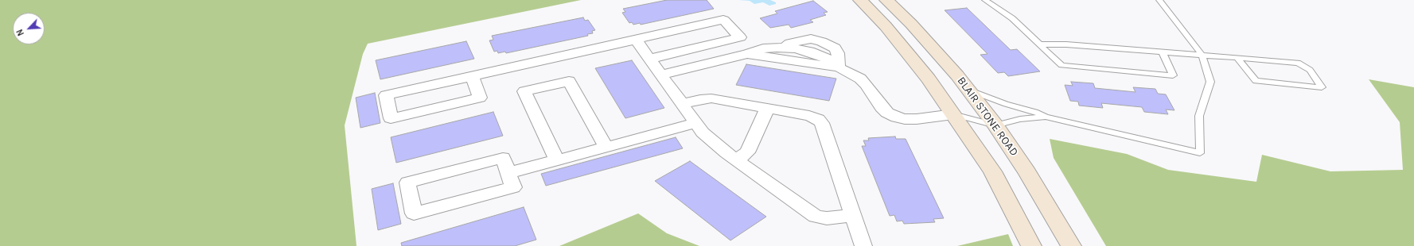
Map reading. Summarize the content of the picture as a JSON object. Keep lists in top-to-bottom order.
{
  "streets": {
    "main road": ["BLAIR STONE ROAD"]
  },
  "north": "bottom left"
}
